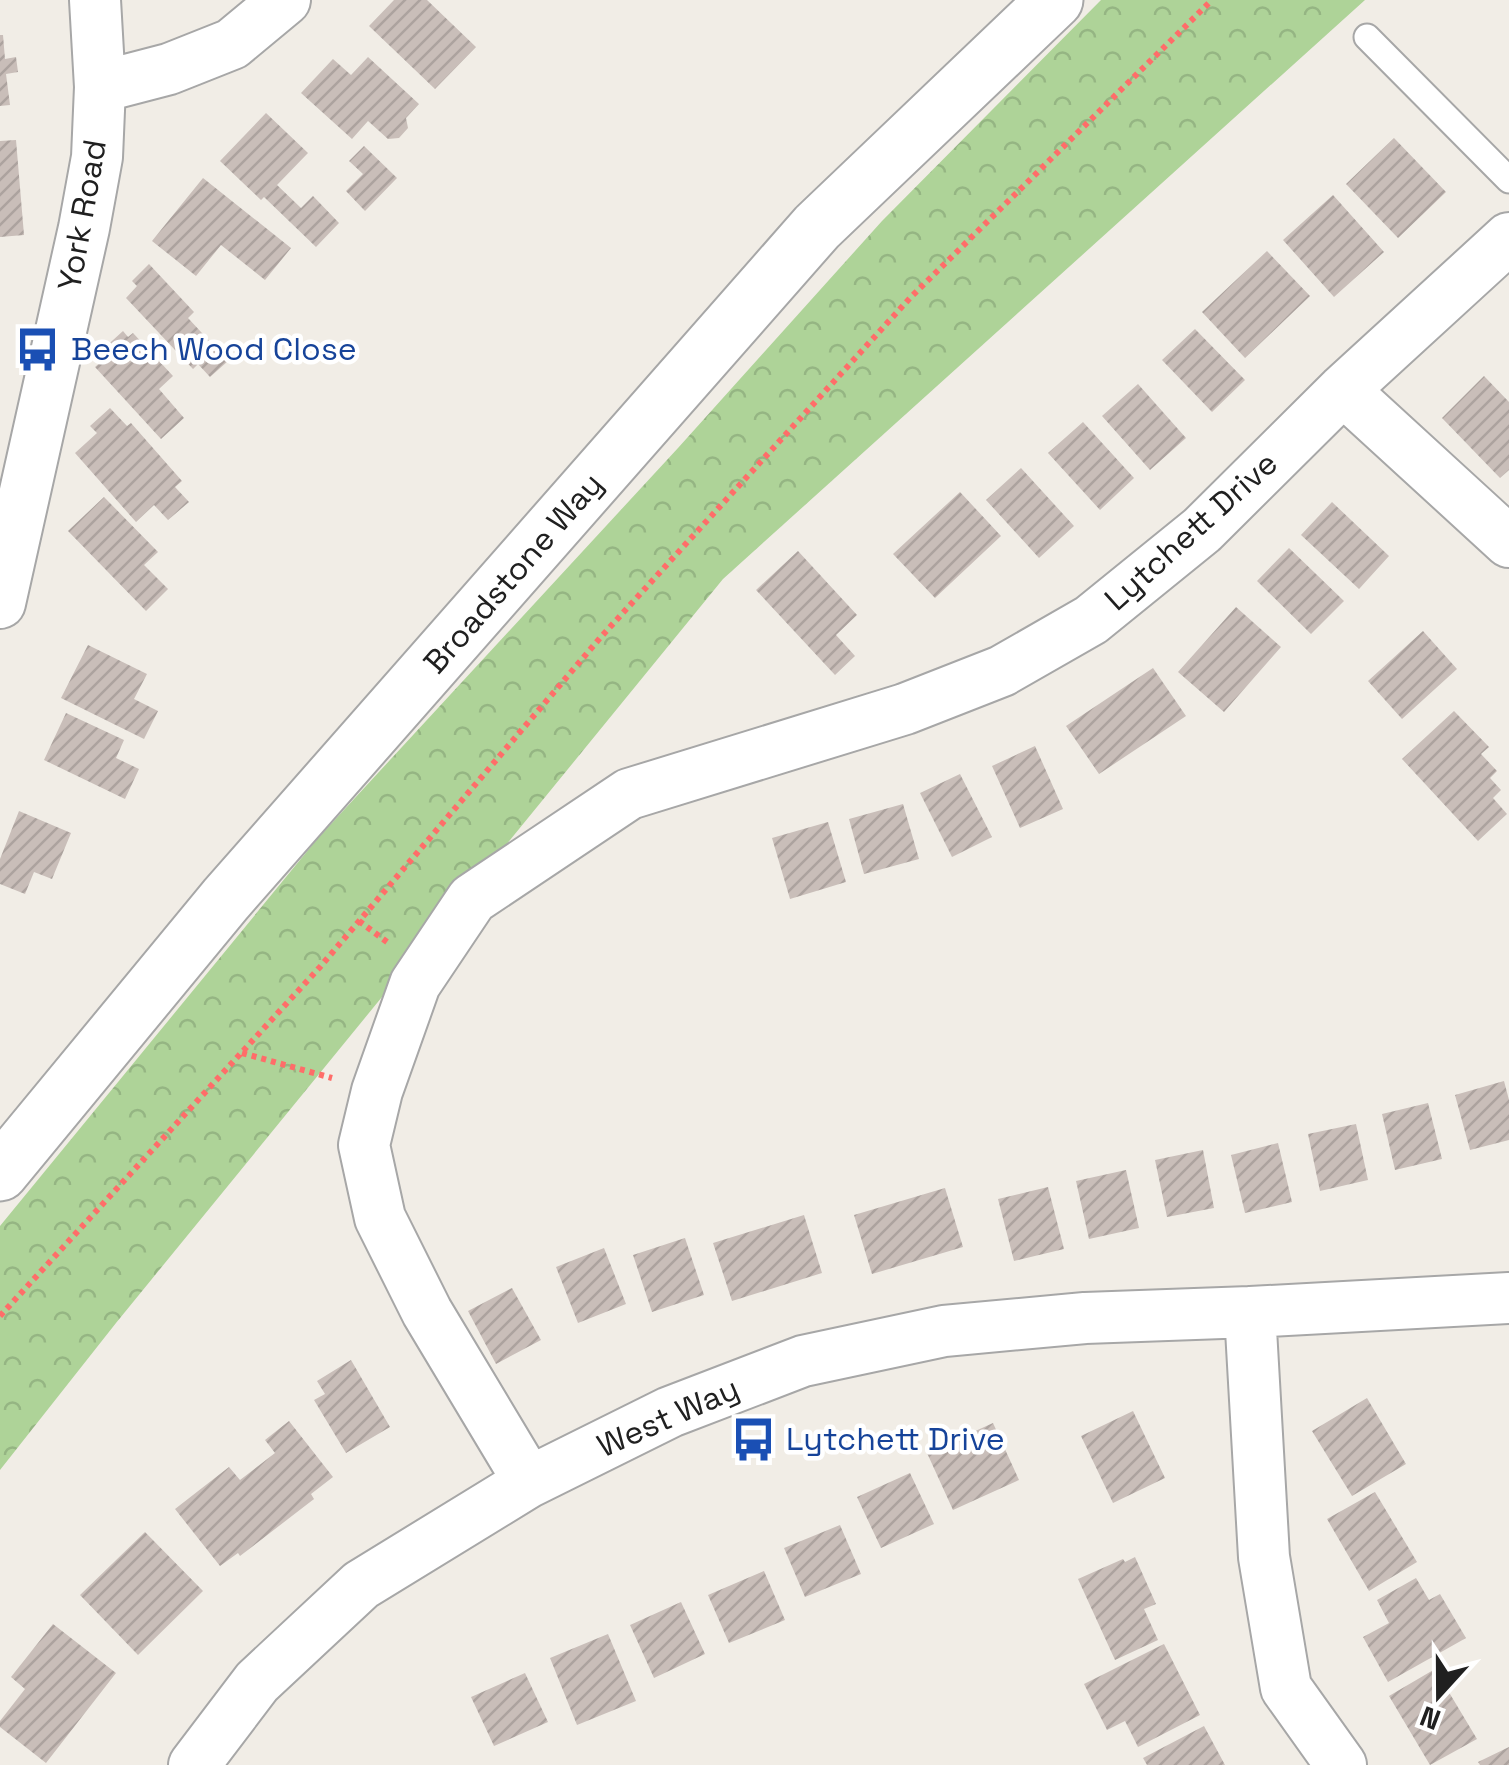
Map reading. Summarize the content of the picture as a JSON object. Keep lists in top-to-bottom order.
{
  "streets": {
    "street": [
      "York Road",
      "Lytchett Drive",
      "Broadstone Way",
      "West Way"
    ]
  },
  "crossings": [
    ["Lytchett Drive", "West Way"]
  ],
  "places": {
    "bus stop": ["Beech Wood Close", "Lytchett Drive"]
  },
  "north": "bottom"
}
